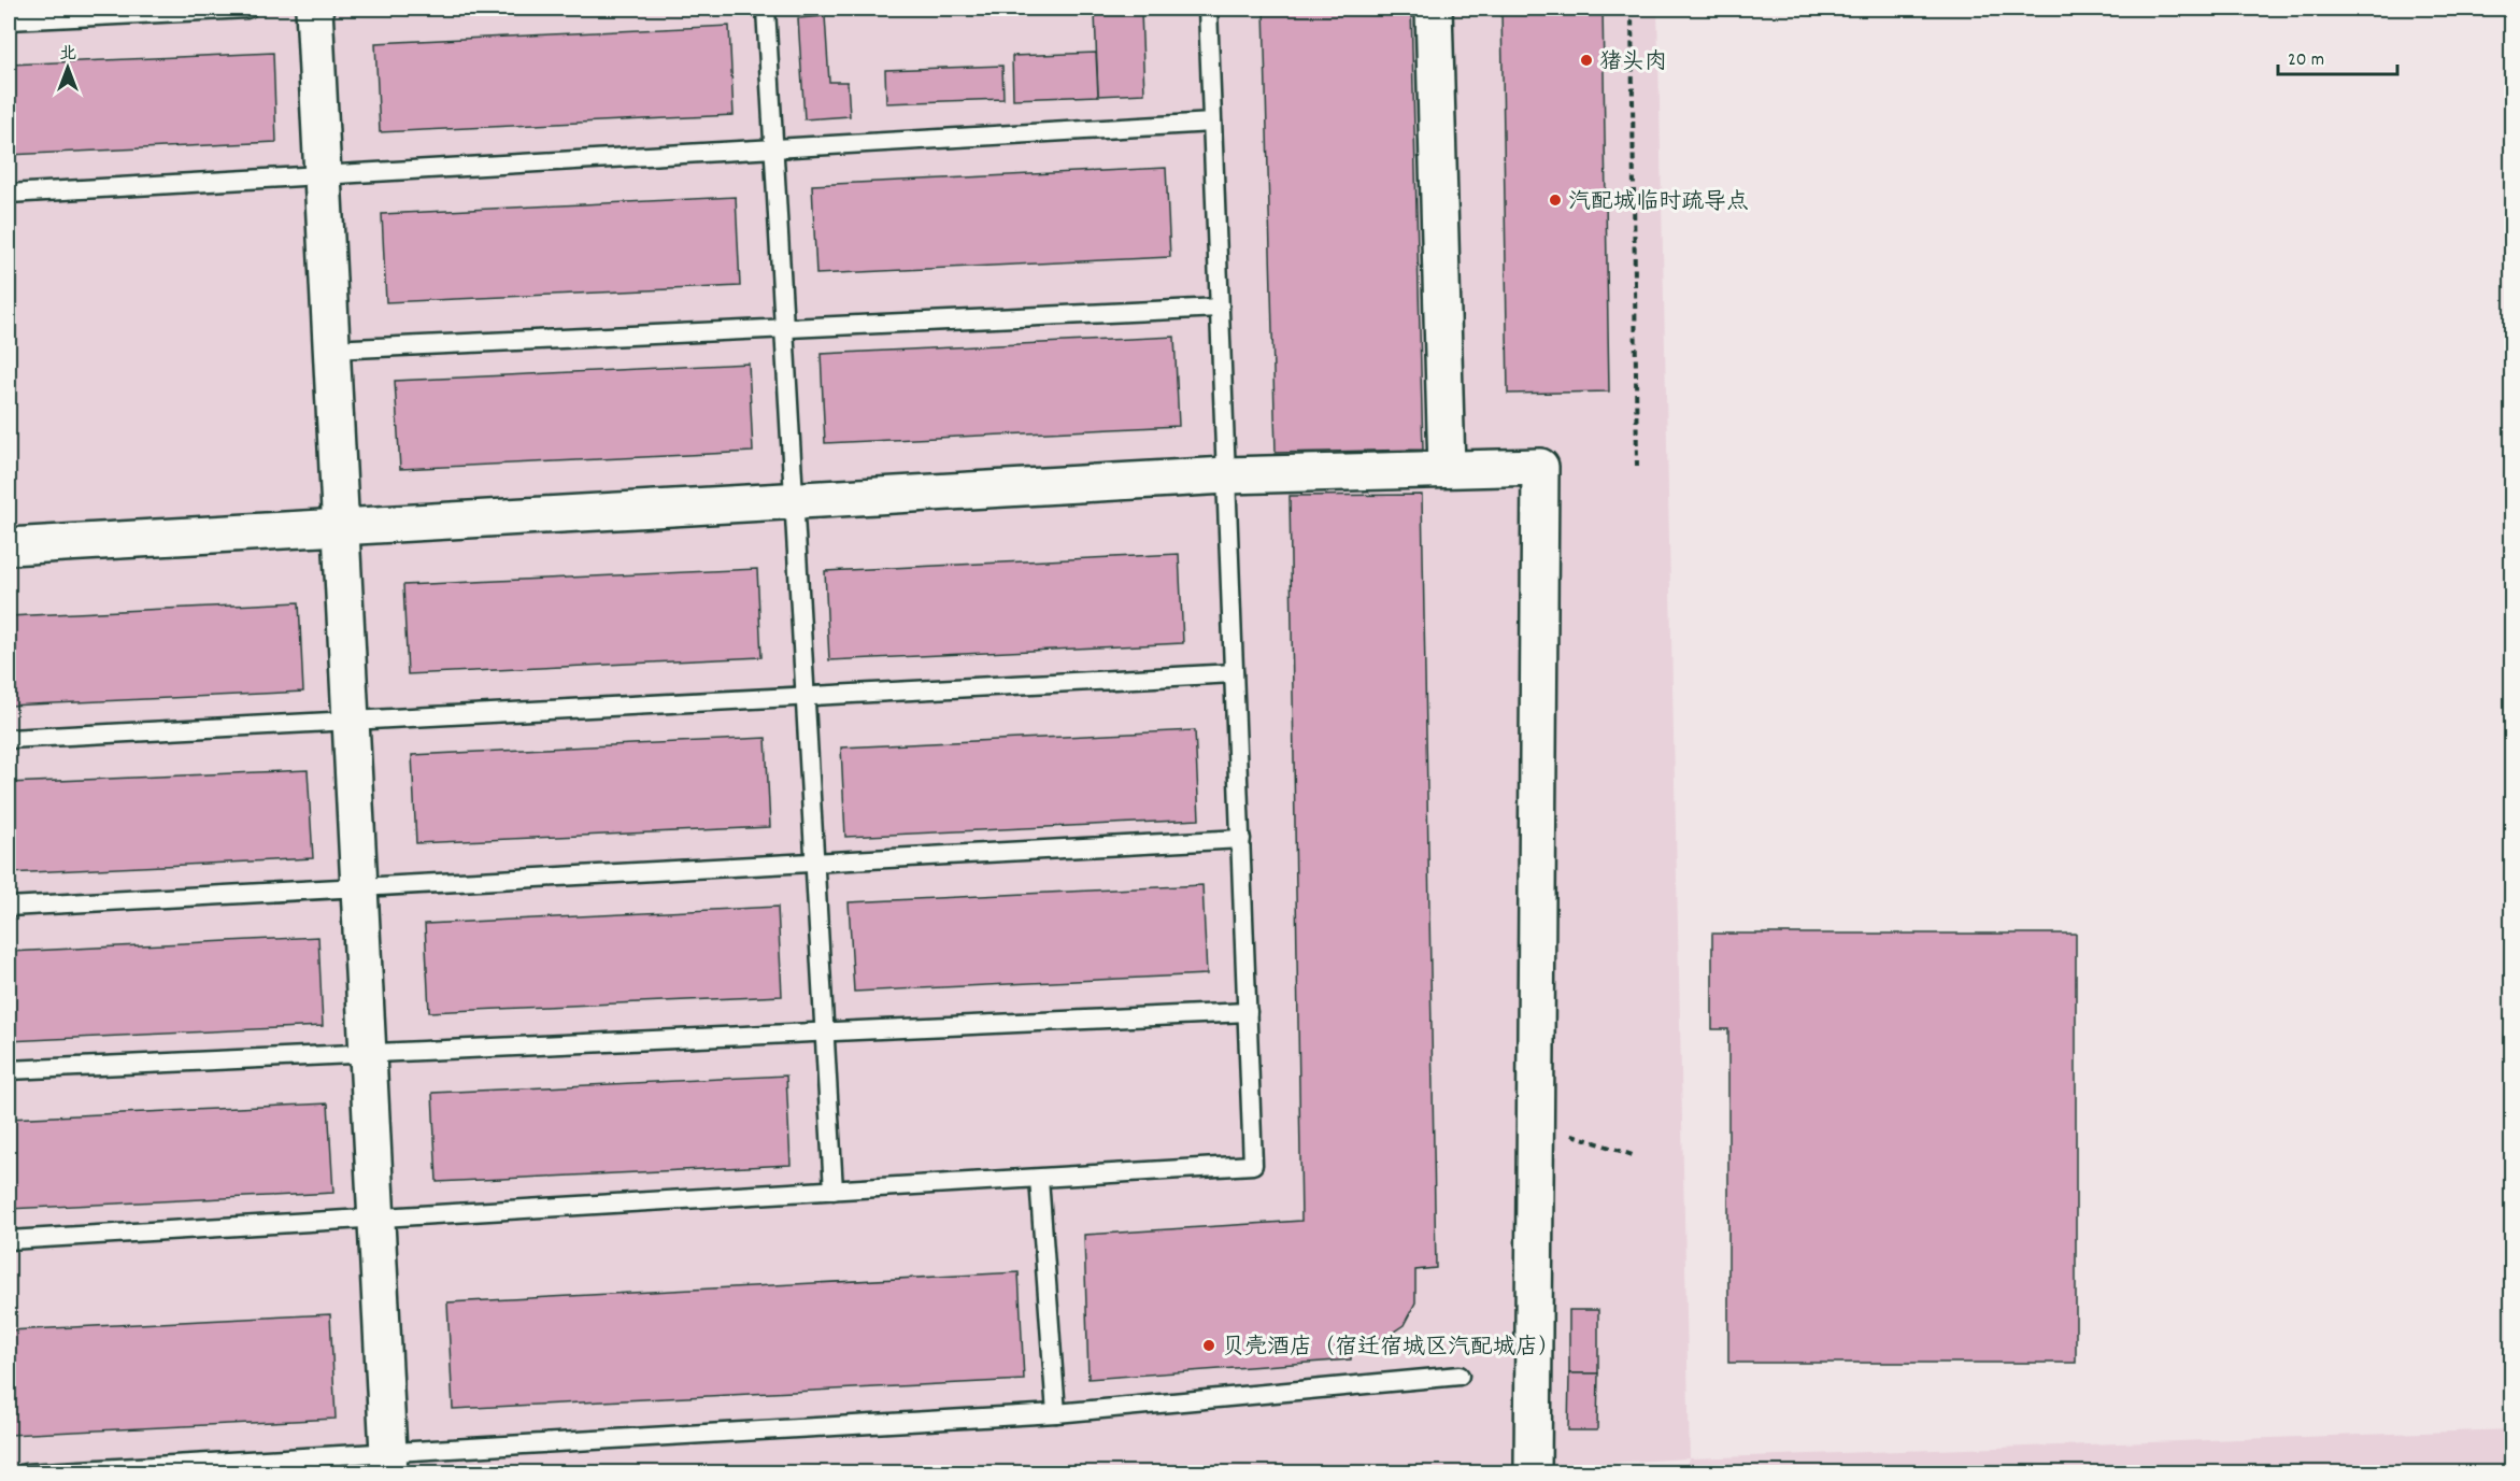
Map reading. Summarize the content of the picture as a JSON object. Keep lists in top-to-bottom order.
{
  "places": ["猪头肉", "汽配城临时疏导点", "贝壳酒店（宿迁宿城区汽配城店）"],
  "scale_bar": "20 m",
  "north": "top"
}
